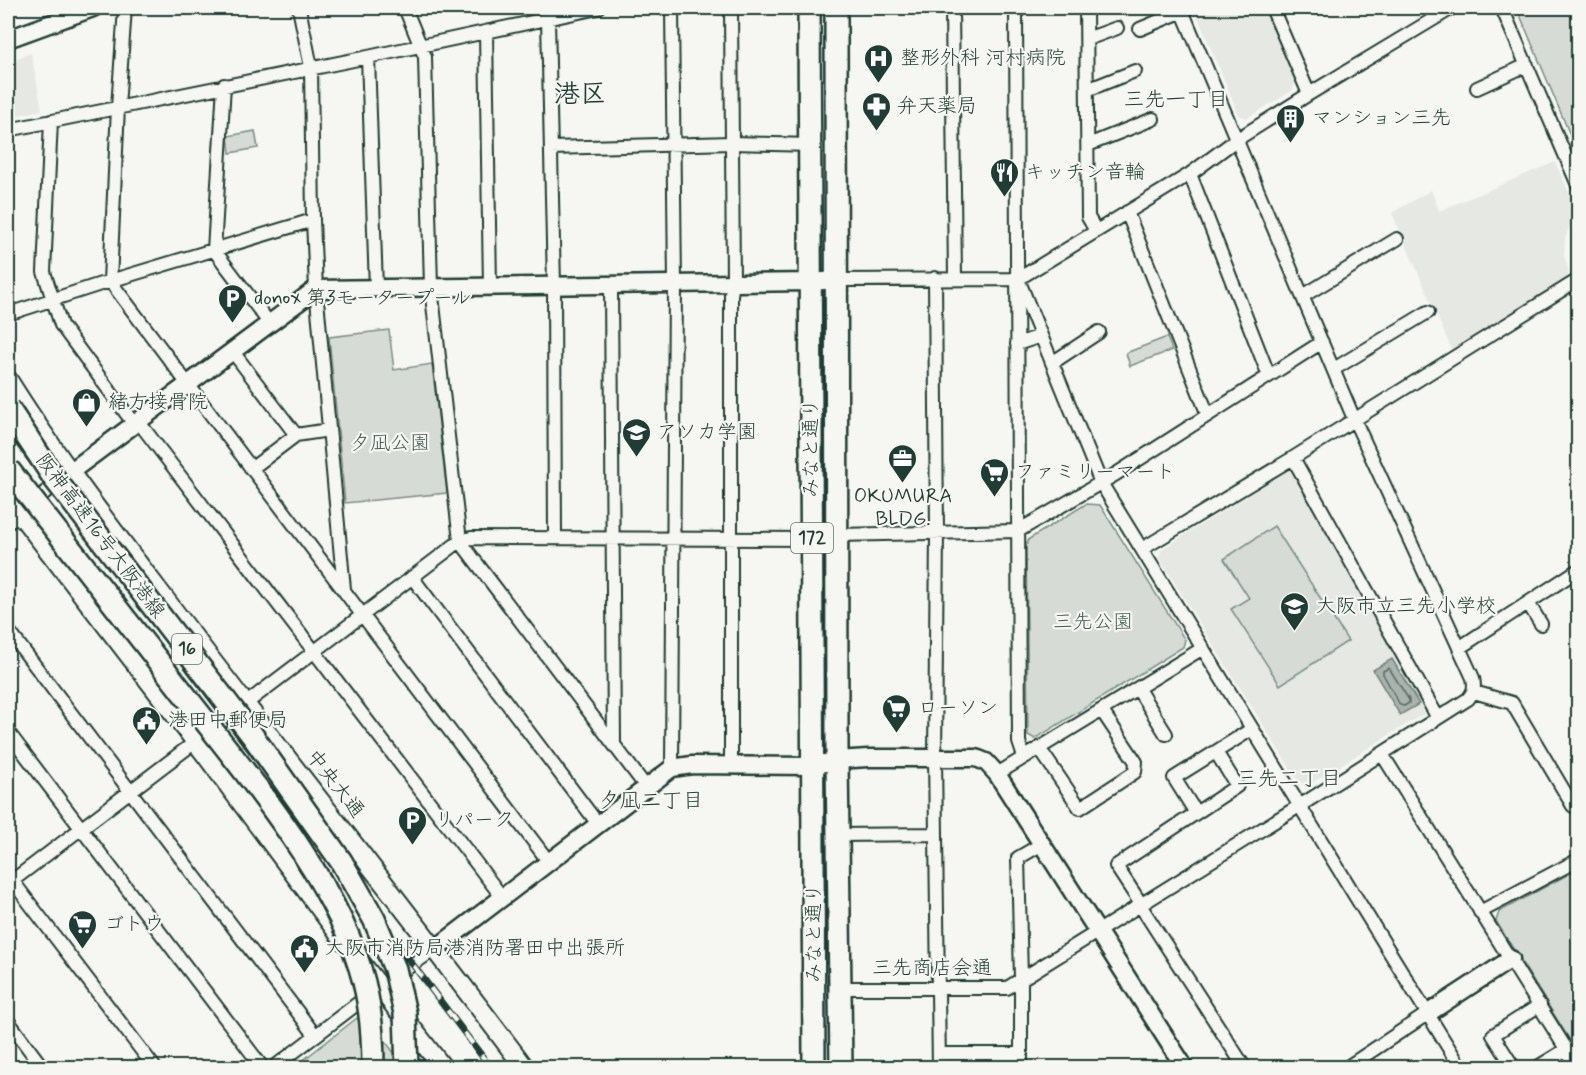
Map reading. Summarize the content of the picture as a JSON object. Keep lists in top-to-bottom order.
{
  "streets": {
    "highway": [
      "みなと通り",
      "阪神高速16号大阪港線",
      "172",
      "16"
    ],
    "main road": ["中央大通"],
    "street": ["三先商店会通"]
  },
  "crossings": [
    ["みなと通り", "三先商店会通"]
  ],
  "districts": [
    "港区",
    "三先一丁目",
    "三先二丁目",
    "夕凪二丁目"
  ],
  "parks": ["夕凪公園", "三先公園"],
  "places": {
    "hospital": ["整形外科 河村病院"],
    "pharmacy": ["弁天薬局"],
    "building": ["マンション三先"],
    "restaurant": ["キッチン音輪"],
    "parking": ["donox 第3モータープール", "リパーク"],
    "shop": ["緒方接骨院"],
    "school or university": ["アソカ学園", "大阪市立三先小学校"],
    "office": ["OKUMURA BLDG."],
    "supermarket": ["ファミリーマート", "ローソン", "ゴトウ"],
    "public building": ["港田中郵便局", "大阪市消防局港消防署田中出張所"]
  }
}
